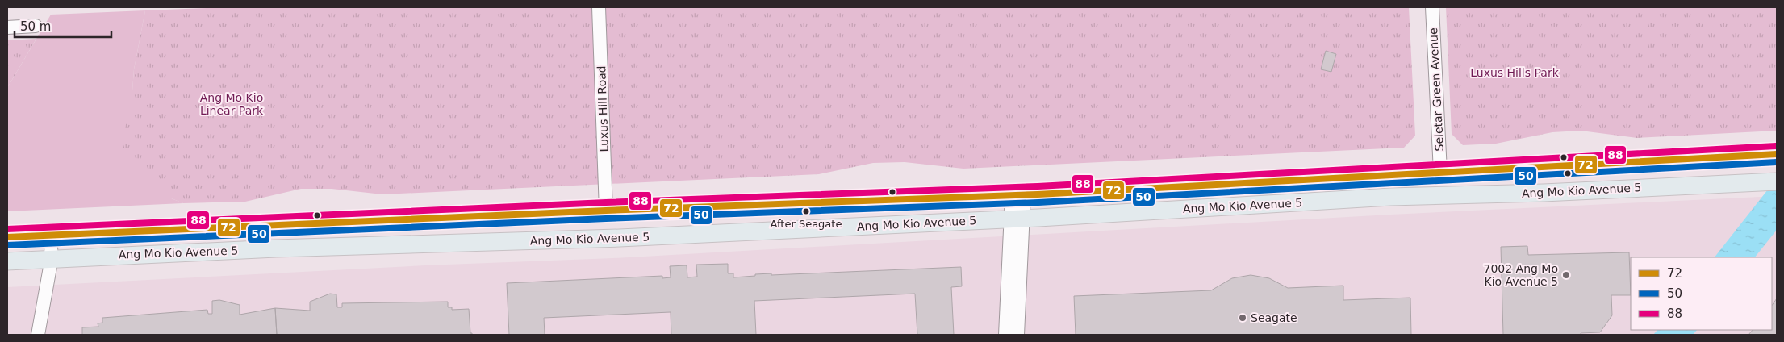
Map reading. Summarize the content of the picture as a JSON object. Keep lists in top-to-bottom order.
{
  "streets": {
    "main road": ["Ang Mo Kio Avenue 5"],
    "street": ["Seletar Green Avenue", "Luxus Hill Road"]
  },
  "crossings": [
    ["Seletar Green Avenue", "Ang Mo Kio Avenue 5"],
    ["Luxus Hill Road", "Ang Mo Kio Avenue 5"]
  ],
  "parks": ["Luxus Hills Park", "Ang Mo Kio Linear Park"],
  "places": ["After Seagate", "7002 Ang Mo Kio Avenue 5", "Seagate"],
  "lines": ["transit line 88", "transit line 72", "transit line 50"],
  "legend": ["72", "50", "88"],
  "scale_bar": "50 m"
}
